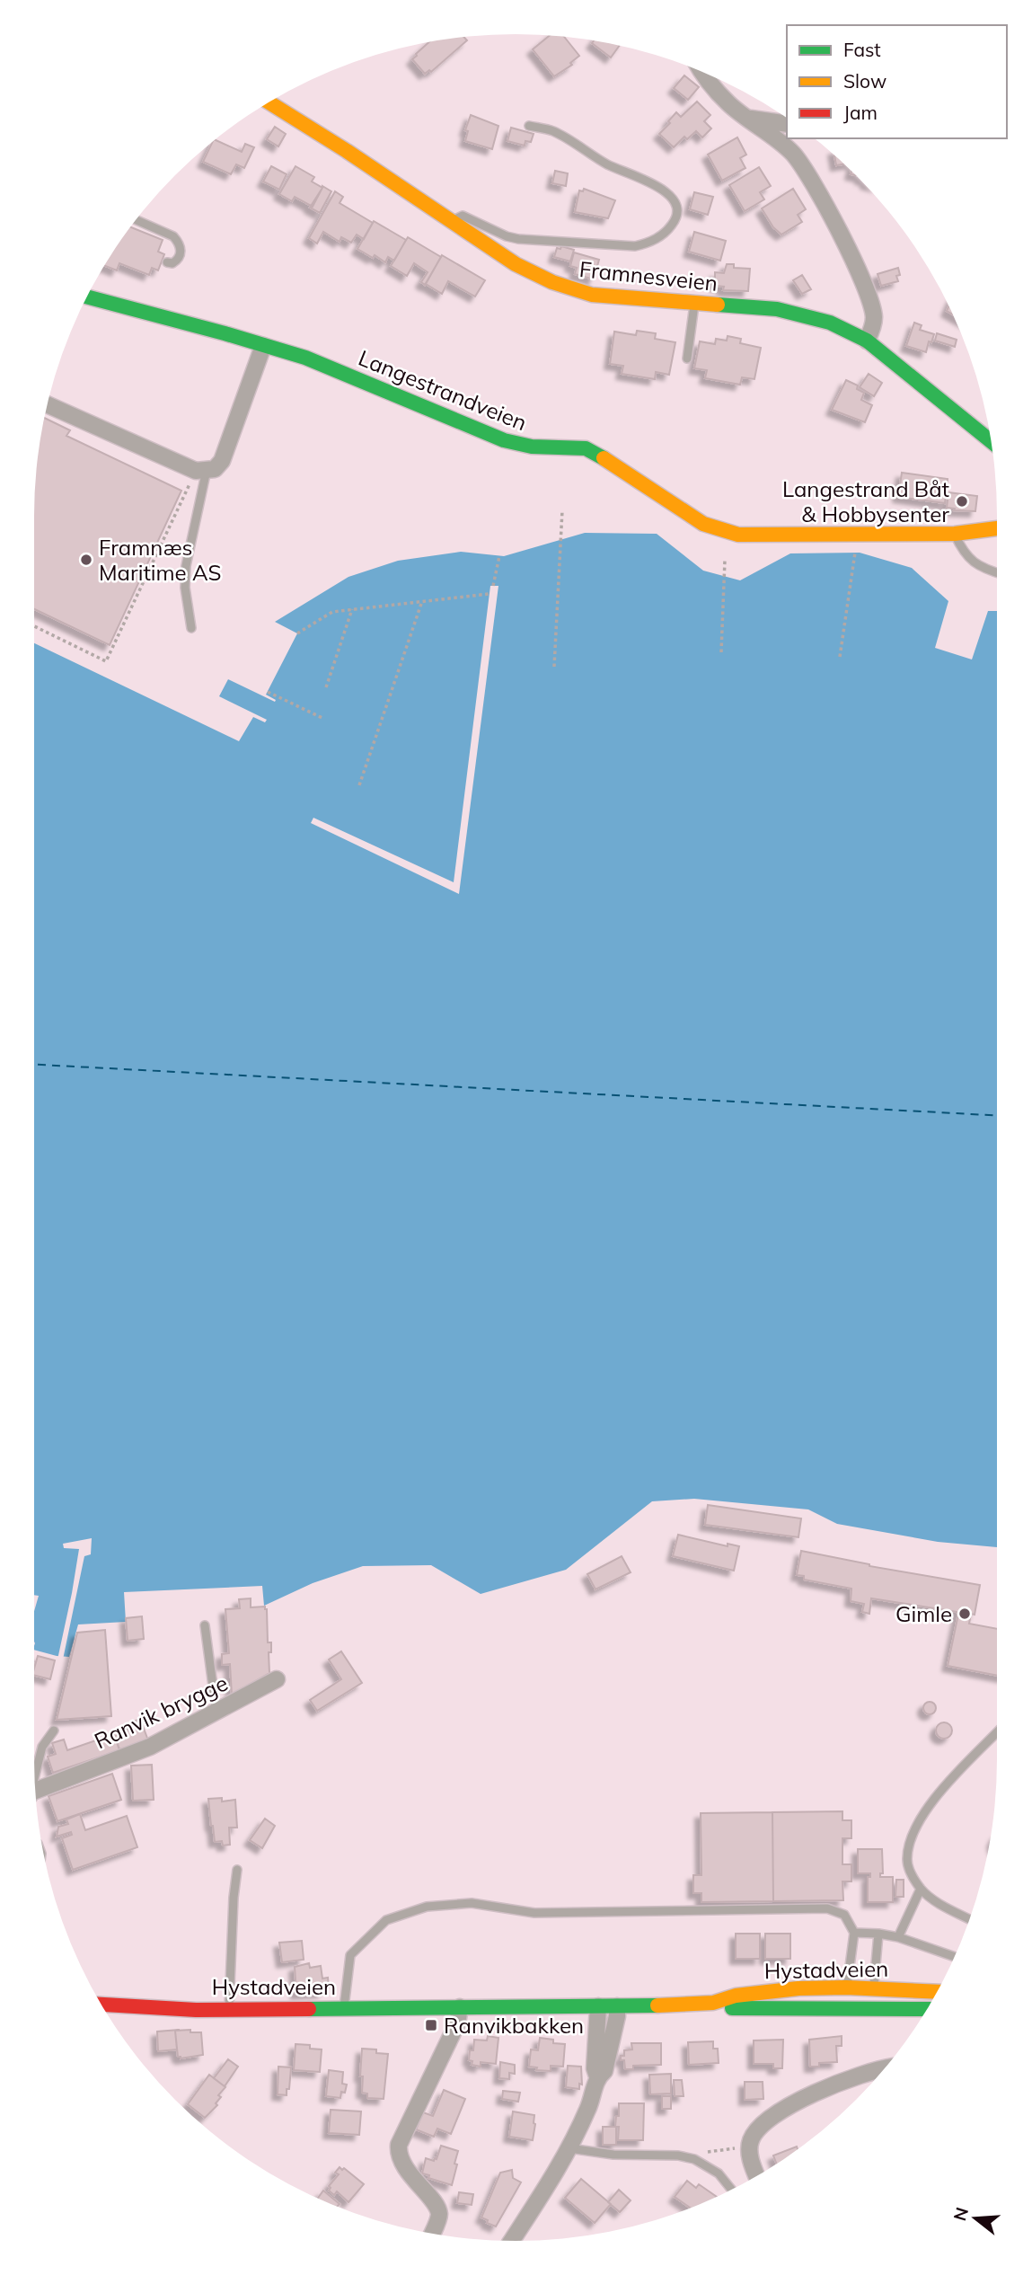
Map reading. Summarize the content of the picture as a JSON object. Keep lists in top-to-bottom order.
{
  "streets": {
    "main road": ["Framnesveien", "Langestrandveien", "Hystadveien"],
    "street": ["Ranvik brygge"]
  },
  "places": {
    "other": ["Langestrand Båt & Hobbysenter", "Framnæs Maritime AS", "Gimle"],
    "transit": ["Ranvikbakken"]
  },
  "legend": ["Fast", "Slow", "Jam"],
  "north": "left"
}
